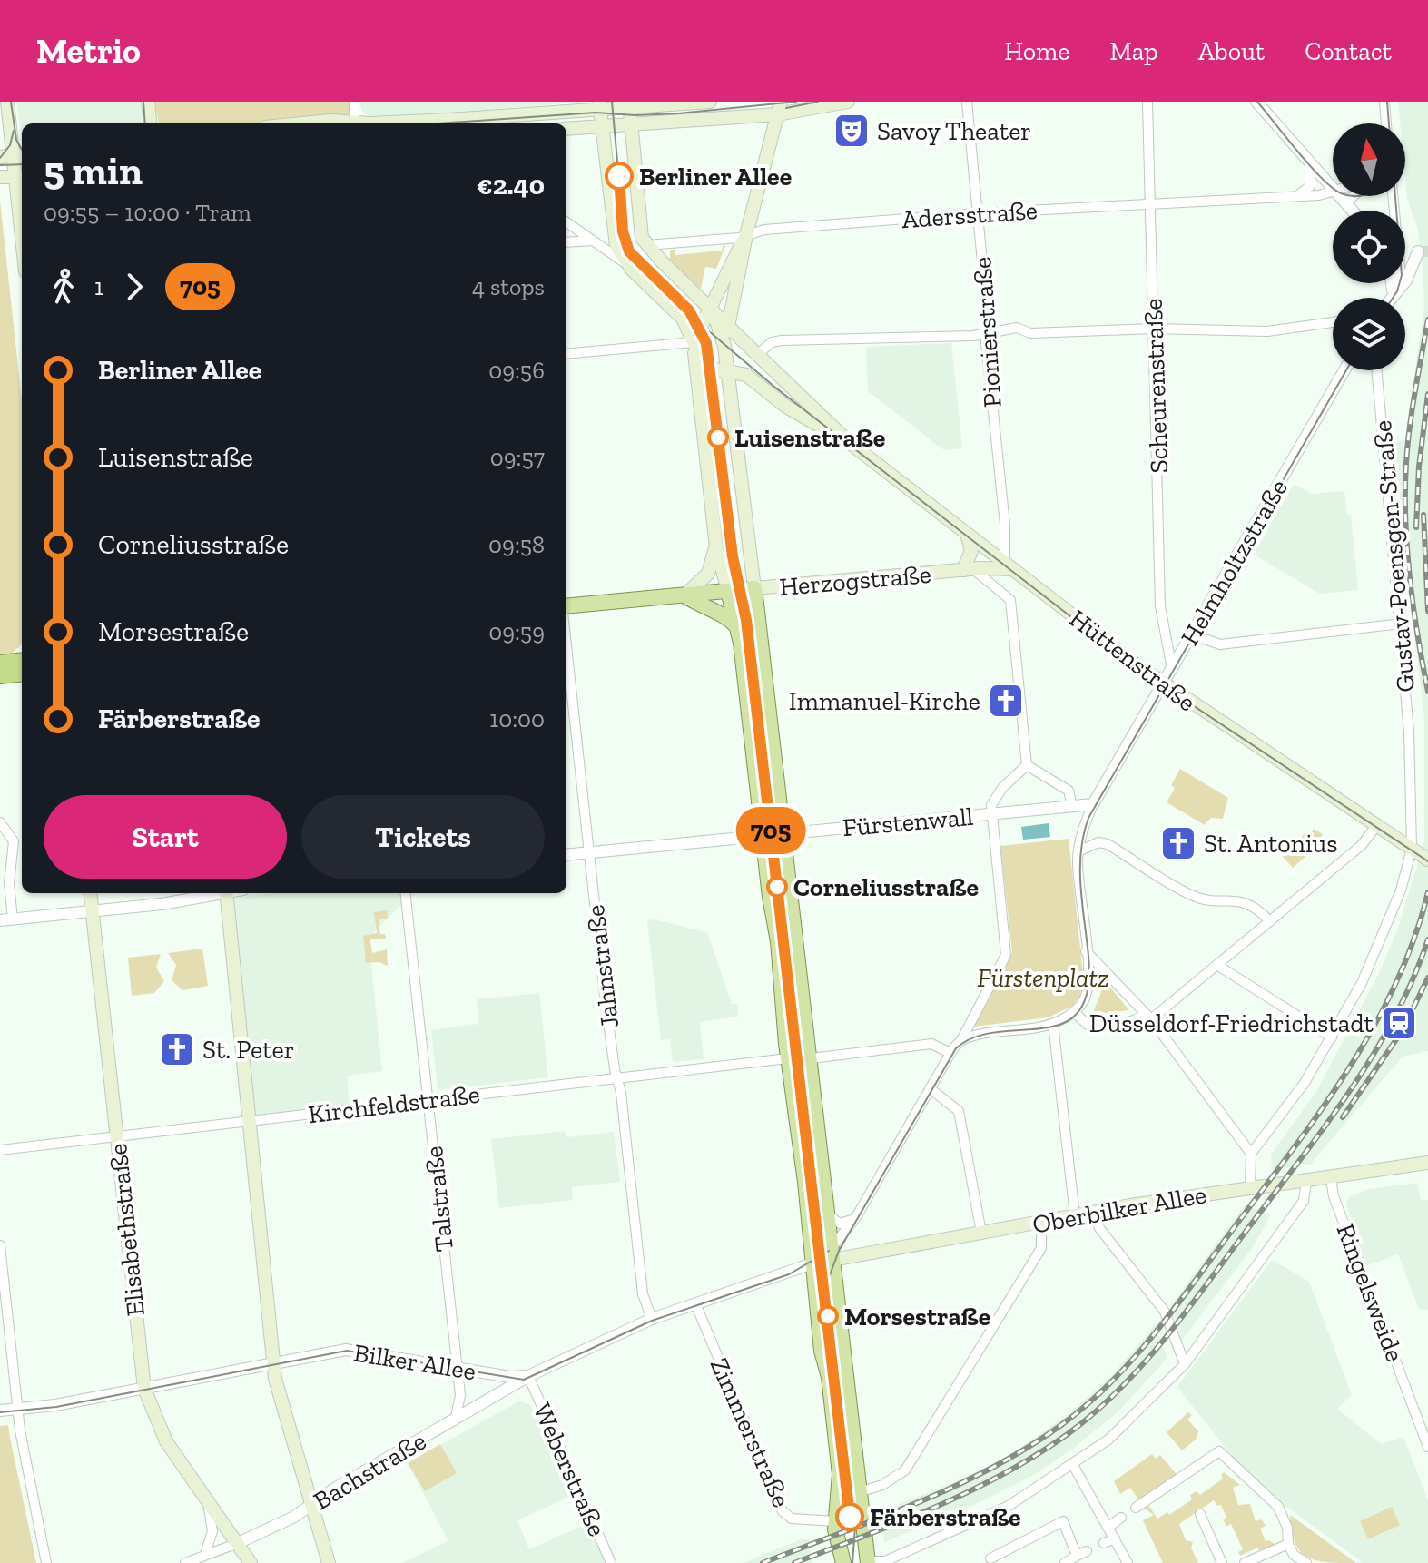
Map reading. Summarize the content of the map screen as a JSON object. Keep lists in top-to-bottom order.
{
  "streets": {
    "main road": [
      "Herzogstraße",
      "Hüttenstraße",
      "Oberbilker Allee",
      "Elisabethstraße"
    ],
    "street": [
      "Adersstraße",
      "Pionierstraße",
      "Scheurenstraße",
      "Gustav-Poensgen-Straße",
      "Helmholtzstraße",
      "Fürstenwall",
      "Jahnstraße",
      "Kirchfeldstraße",
      "Talstraße",
      "Ringelsweide",
      "Bilker Allee",
      "Zimmerstraße",
      "Weberstraße",
      "Bachstraße"
    ]
  },
  "crossings": [
    ["Adersstraße", "Pionierstraße"],
    ["Adersstraße", "Scheurenstraße"],
    ["Adersstraße", "Hüttenstraße"],
    ["Pionierstraße", "Herzogstraße"],
    ["Pionierstraße", "Hüttenstraße"],
    ["Scheurenstraße", "Helmholtzstraße"],
    ["Gustav-Poensgen-Straße", "Hüttenstraße"],
    ["Helmholtzstraße", "Hüttenstraße"],
    ["Herzogstraße", "Hüttenstraße"],
    ["Fürstenwall", "Jahnstraße"],
    ["Jahnstraße", "Kirchfeldstraße"],
    ["Jahnstraße", "Bilker Allee"],
    ["Kirchfeldstraße", "Talstraße"],
    ["Kirchfeldstraße", "Elisabethstraße"],
    ["Talstraße", "Bilker Allee"],
    ["Talstraße", "Bachstraße"],
    ["Oberbilker Allee", "Ringelsweide"],
    ["Oberbilker Allee", "Bilker Allee"],
    ["Elisabethstraße", "Bilker Allee"],
    ["Elisabethstraße", "Bachstraße"],
    ["Bilker Allee", "Zimmerstraße"],
    ["Bilker Allee", "Weberstraße"],
    ["Bilker Allee", "Bachstraße"],
    ["Weberstraße", "Bachstraße"]
  ],
  "parks": ["Fürstenplatz"],
  "places": {
    "theatre": ["Savoy Theater"],
    "other": [
      "Berliner Allee",
      "Luisenstraße",
      "Corneliusstraße",
      "Morsestraße",
      "Färberstraße"
    ],
    "church": ["Immanuel-Kirche", "St. Antonius", "St. Peter"],
    "station": ["Düsseldorf-Friedrichstadt"]
  },
  "lines": ["tram line 705"],
  "north": "top",
  "page": {
    "header": "Metrio",
    "nav": [
      "Home",
      "Map",
      "About",
      "Contact"
    ],
    "on_map": "705",
    "heading": ["5 min", "09:55 – 10:00 · Tram", "€2.40"],
    "legs": ["1", "705", "4 stops"],
    "list": [
      {
        "name": "Berliner Allee",
        "value": "09:56"
      },
      {
        "name": "Luisenstraße",
        "value": "09:57"
      },
      {
        "name": "Corneliusstraße",
        "value": "09:58"
      },
      {
        "name": "Morsestraße",
        "value": "09:59"
      },
      {
        "name": "Färberstraße",
        "value": "10:00"
      }
    ],
    "buttons": ["Start", "Tickets"]
  }
}
